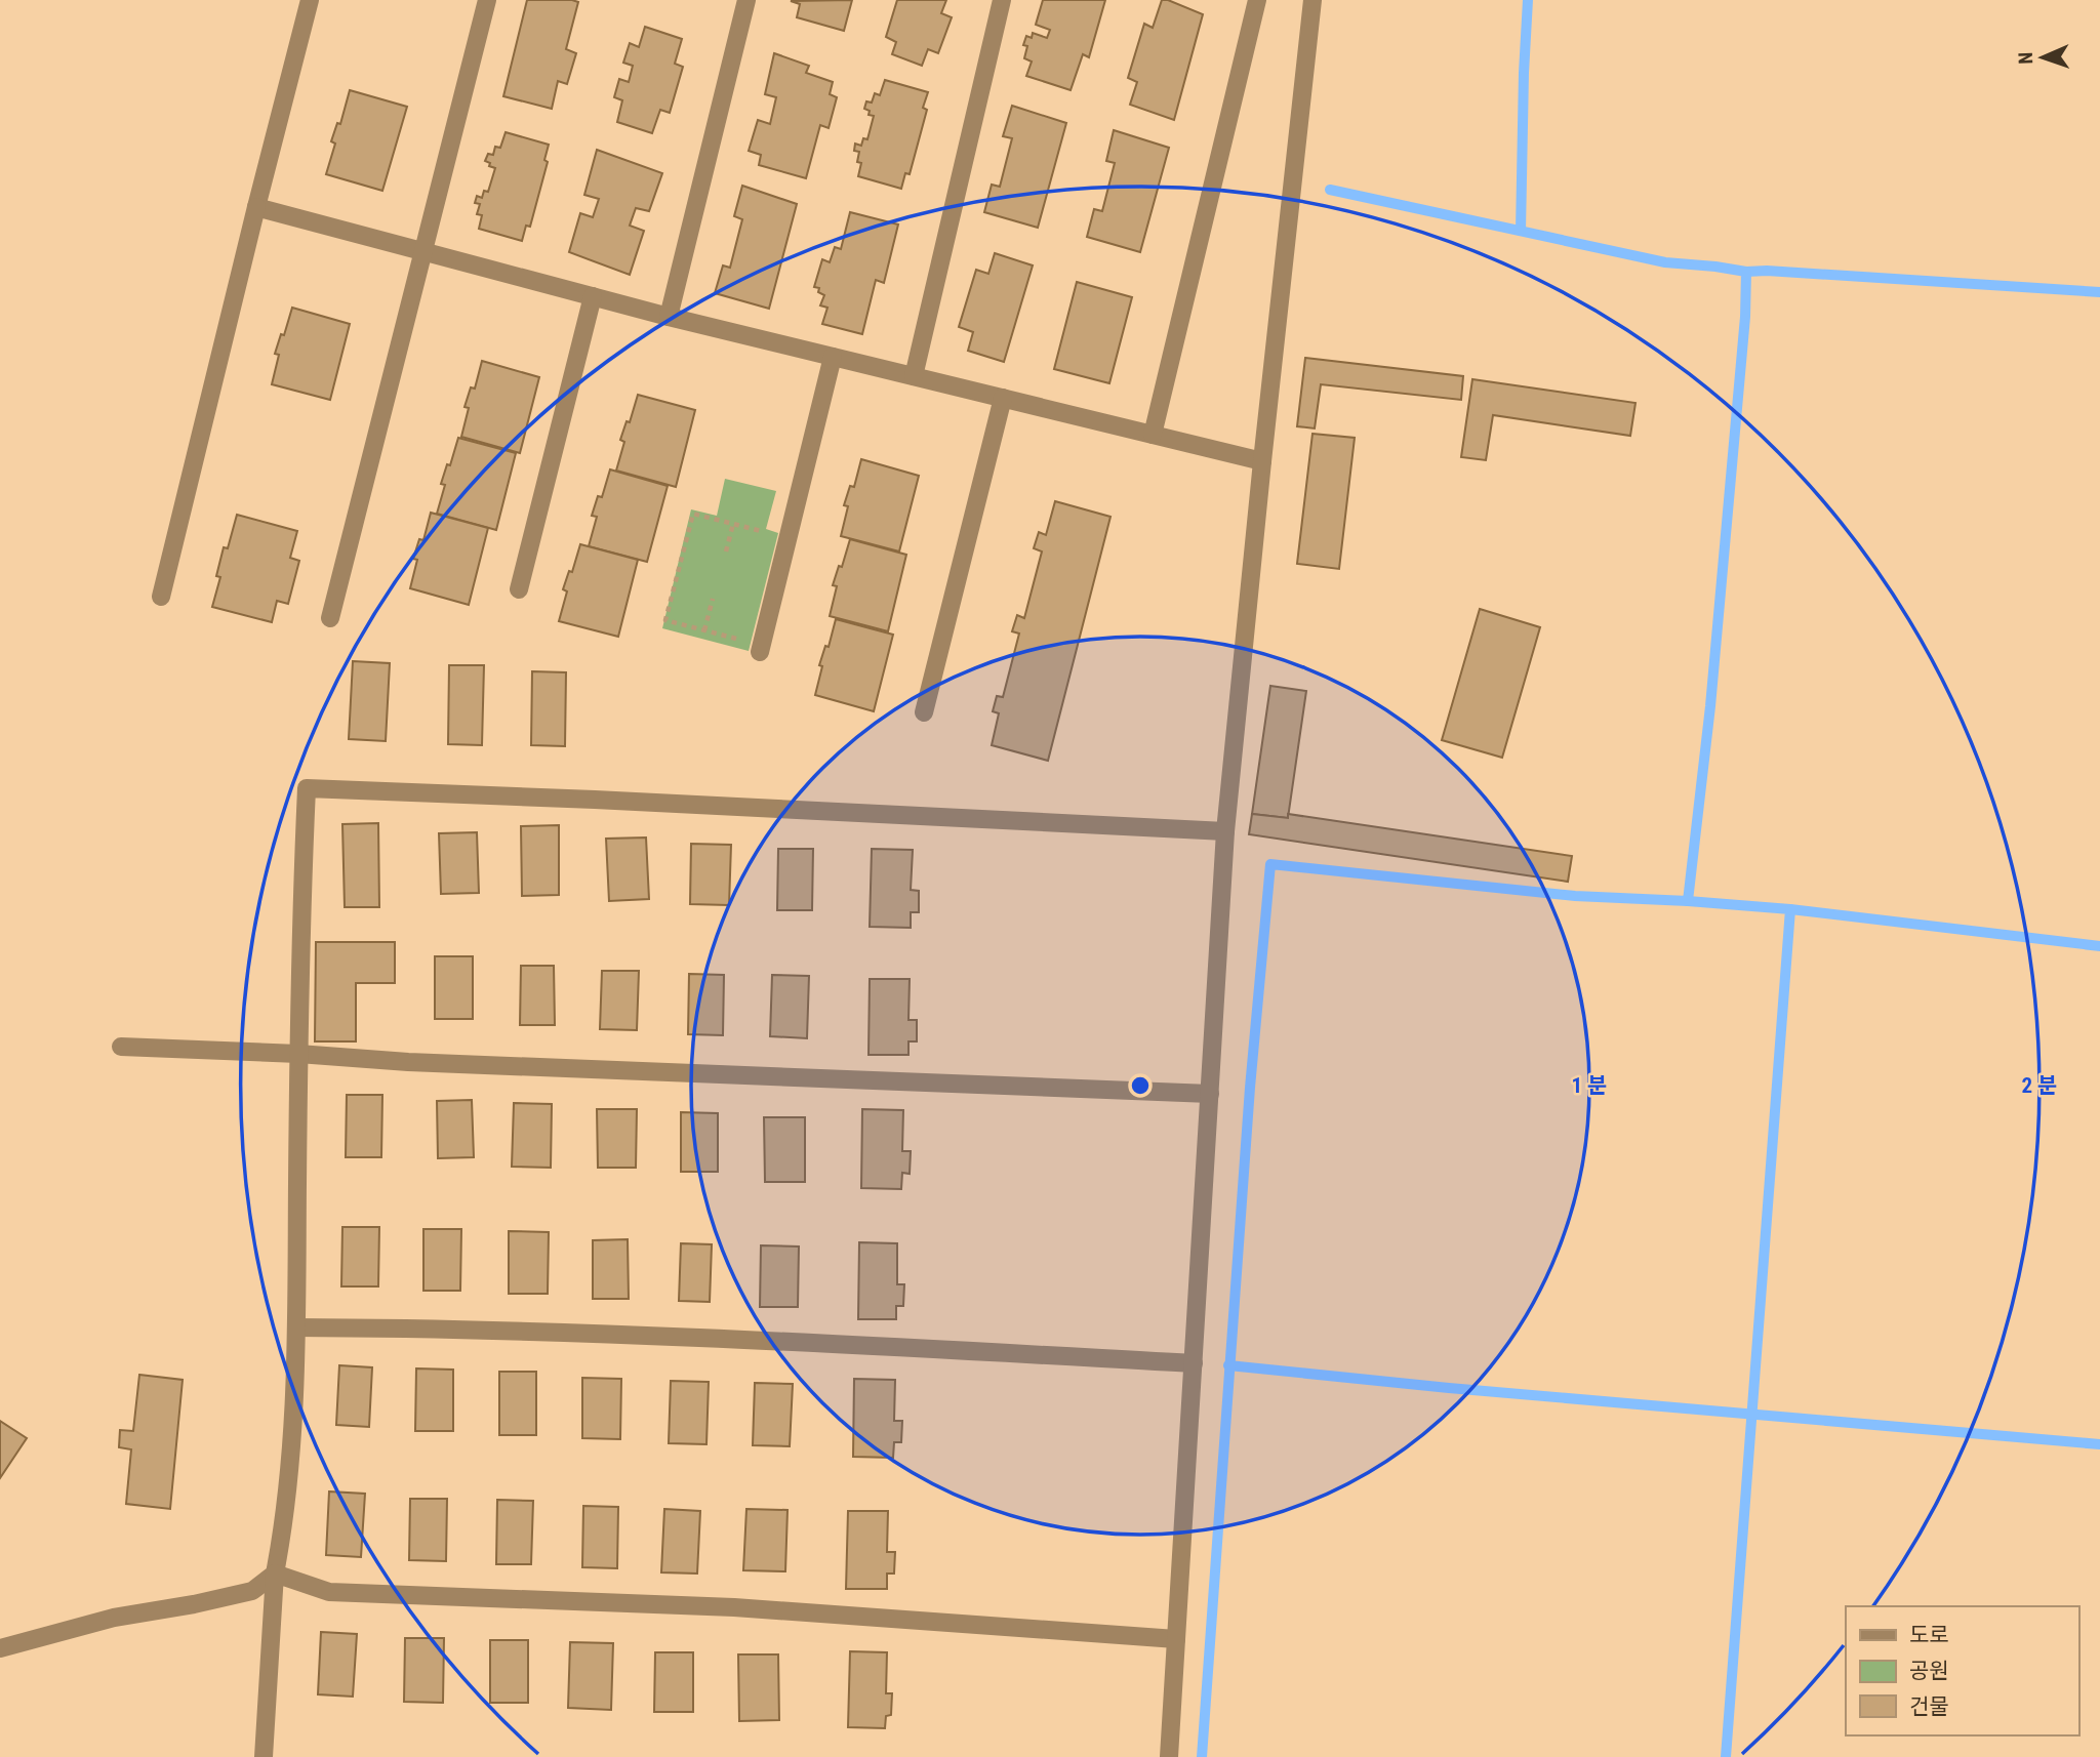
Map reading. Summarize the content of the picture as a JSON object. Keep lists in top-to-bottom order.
{
  "legend": ["도로", "공원", "건물"],
  "north": "left",
  "rings": ["1 분", "2 분"]
}
